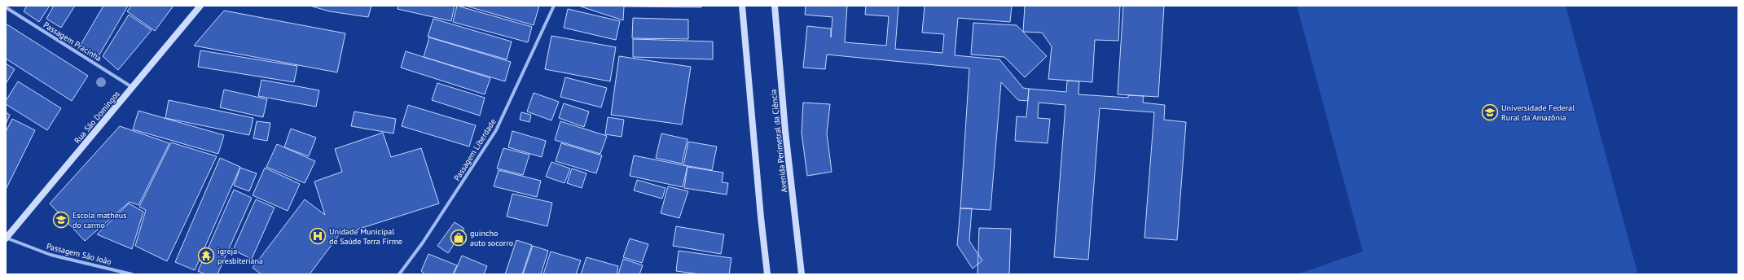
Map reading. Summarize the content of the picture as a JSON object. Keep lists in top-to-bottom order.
{
  "streets": {
    "main road": ["Rua São Domingos", "Avenida Perimetral da Ciência"],
    "street": ["Passagem Pracinha", "Passagem Liberdade", "Passagem São João"]
  },
  "crossings": [
    ["Passagem Pracinha", "Rua São Domingos"],
    ["Rua São Domingos", "Passagem São João"]
  ],
  "places": {
    "school or university": ["Universidade Federal Rural da Amazônia", "Escola matheus do carmo"],
    "hospital": ["Unidade Municipal de Saúde Terra Firme"],
    "shop": ["guincho auto socorro"],
    "temple": ["igreja presbiteriana"]
  }
}
